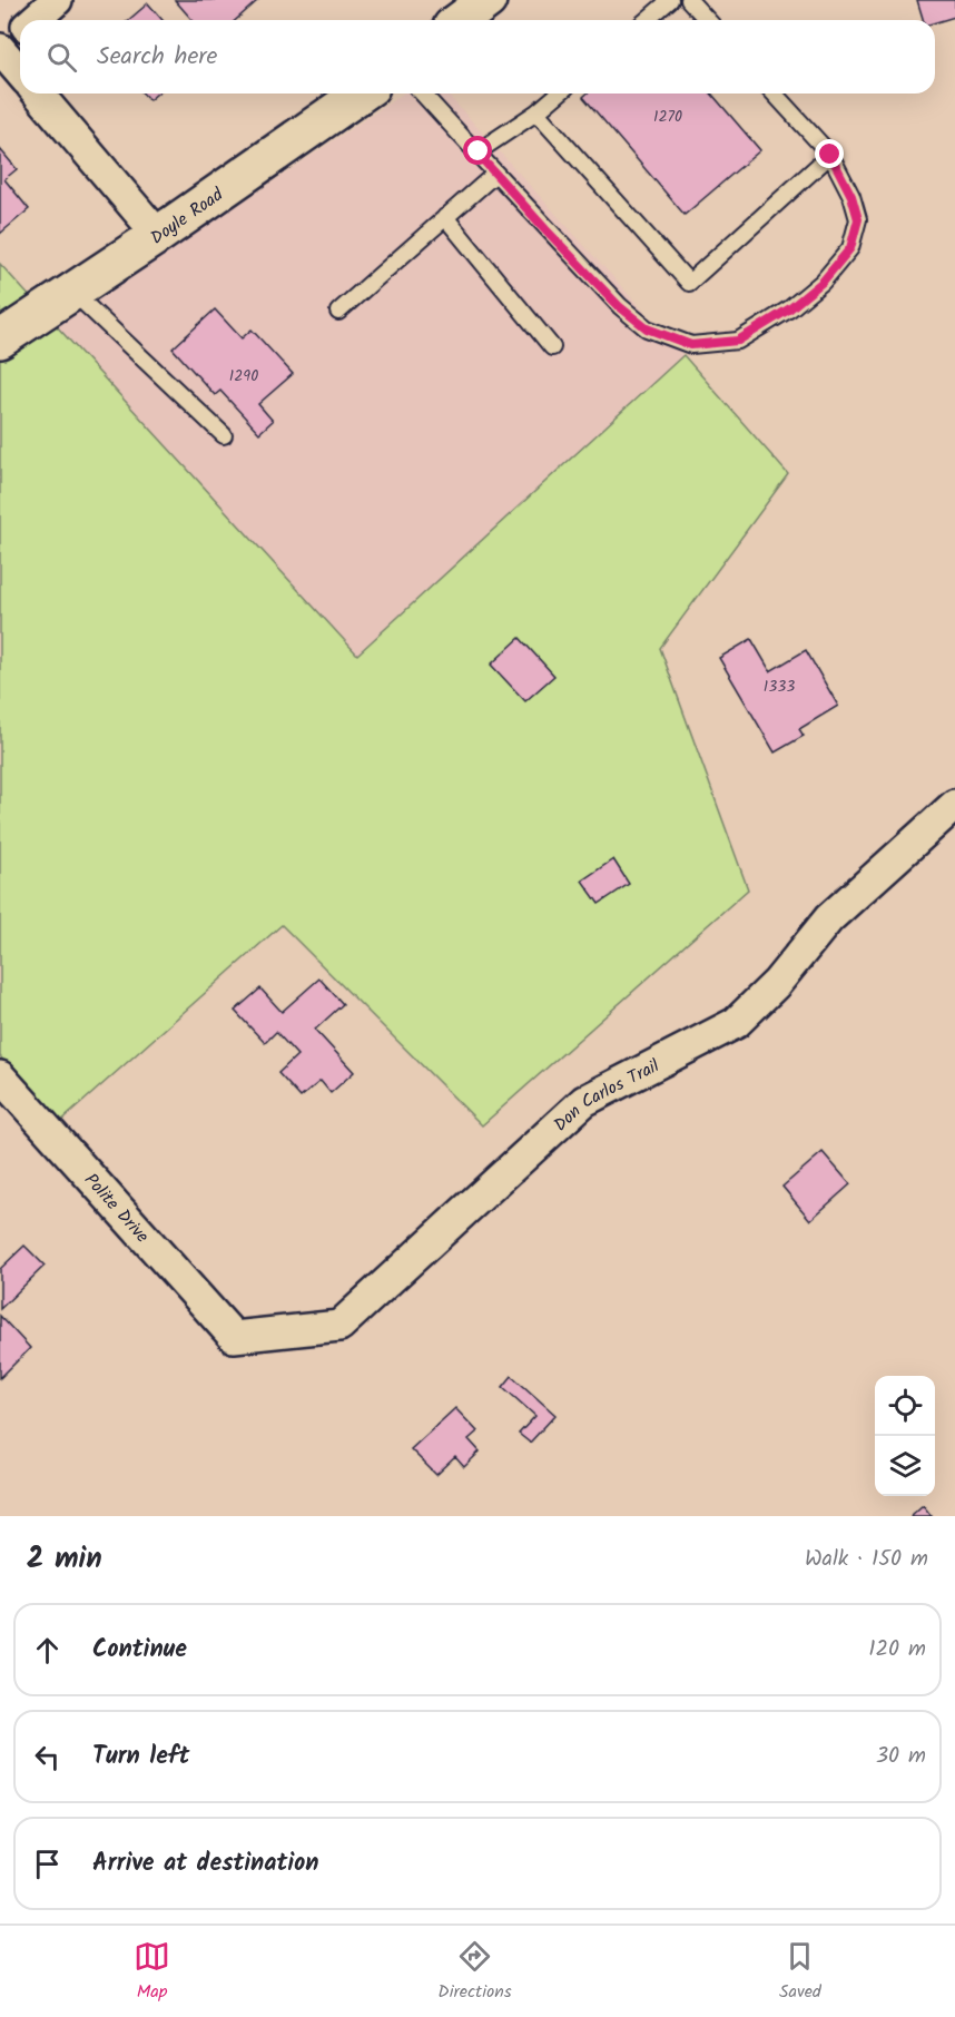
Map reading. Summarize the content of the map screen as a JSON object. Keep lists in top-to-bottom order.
{
  "streets": {
    "main road": ["Doyle Road"],
    "street": ["Don Carlos Trail", "Polite Drive"]
  },
  "crossings": [
    ["Don Carlos Trail", "Polite Drive"]
  ],
  "house_numbers": ["1270", "1290", "1333"],
  "page": {
    "search": "Search here",
    "heading": ["2 min", "Walk · 150 m"],
    "list": [
      ["Continue", "120 m"],
      ["Turn left", "30 m"],
      "Arrive at destination"
    ],
    "nav": ["Map", "Directions", "Saved"]
  }
}
